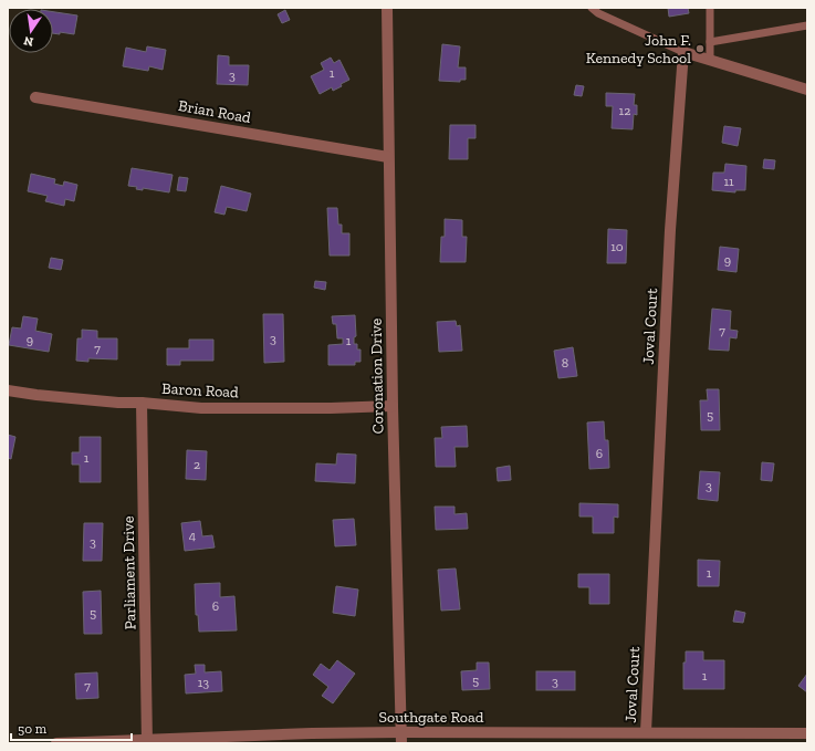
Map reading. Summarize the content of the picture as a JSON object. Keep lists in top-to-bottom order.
{
  "streets": {
    "street": [
      "Brian Road",
      "Joval Court",
      "Coronation Drive",
      "Baron Road",
      "Parliament Drive",
      "Southgate Road"
    ]
  },
  "crossings": [
    ["Brian Road", "Coronation Drive"],
    ["Joval Court", "Southgate Road"],
    ["Coronation Drive", "Baron Road"],
    ["Coronation Drive", "Southgate Road"],
    ["Baron Road", "Parliament Drive"],
    ["Parliament Drive", "Southgate Road"]
  ],
  "places": ["John F. Kennedy School"],
  "house_numbers": [
    "1",
    "3",
    "12",
    "11",
    "10",
    "9",
    "7",
    "3",
    "9",
    "1",
    "7",
    "8",
    "5",
    "6",
    "1",
    "2",
    "3",
    "4",
    "3",
    "1",
    "6",
    "5",
    "1",
    "5",
    "3",
    "13",
    "7"
  ],
  "scale_bar": "50 m",
  "north": "bottom"
}
